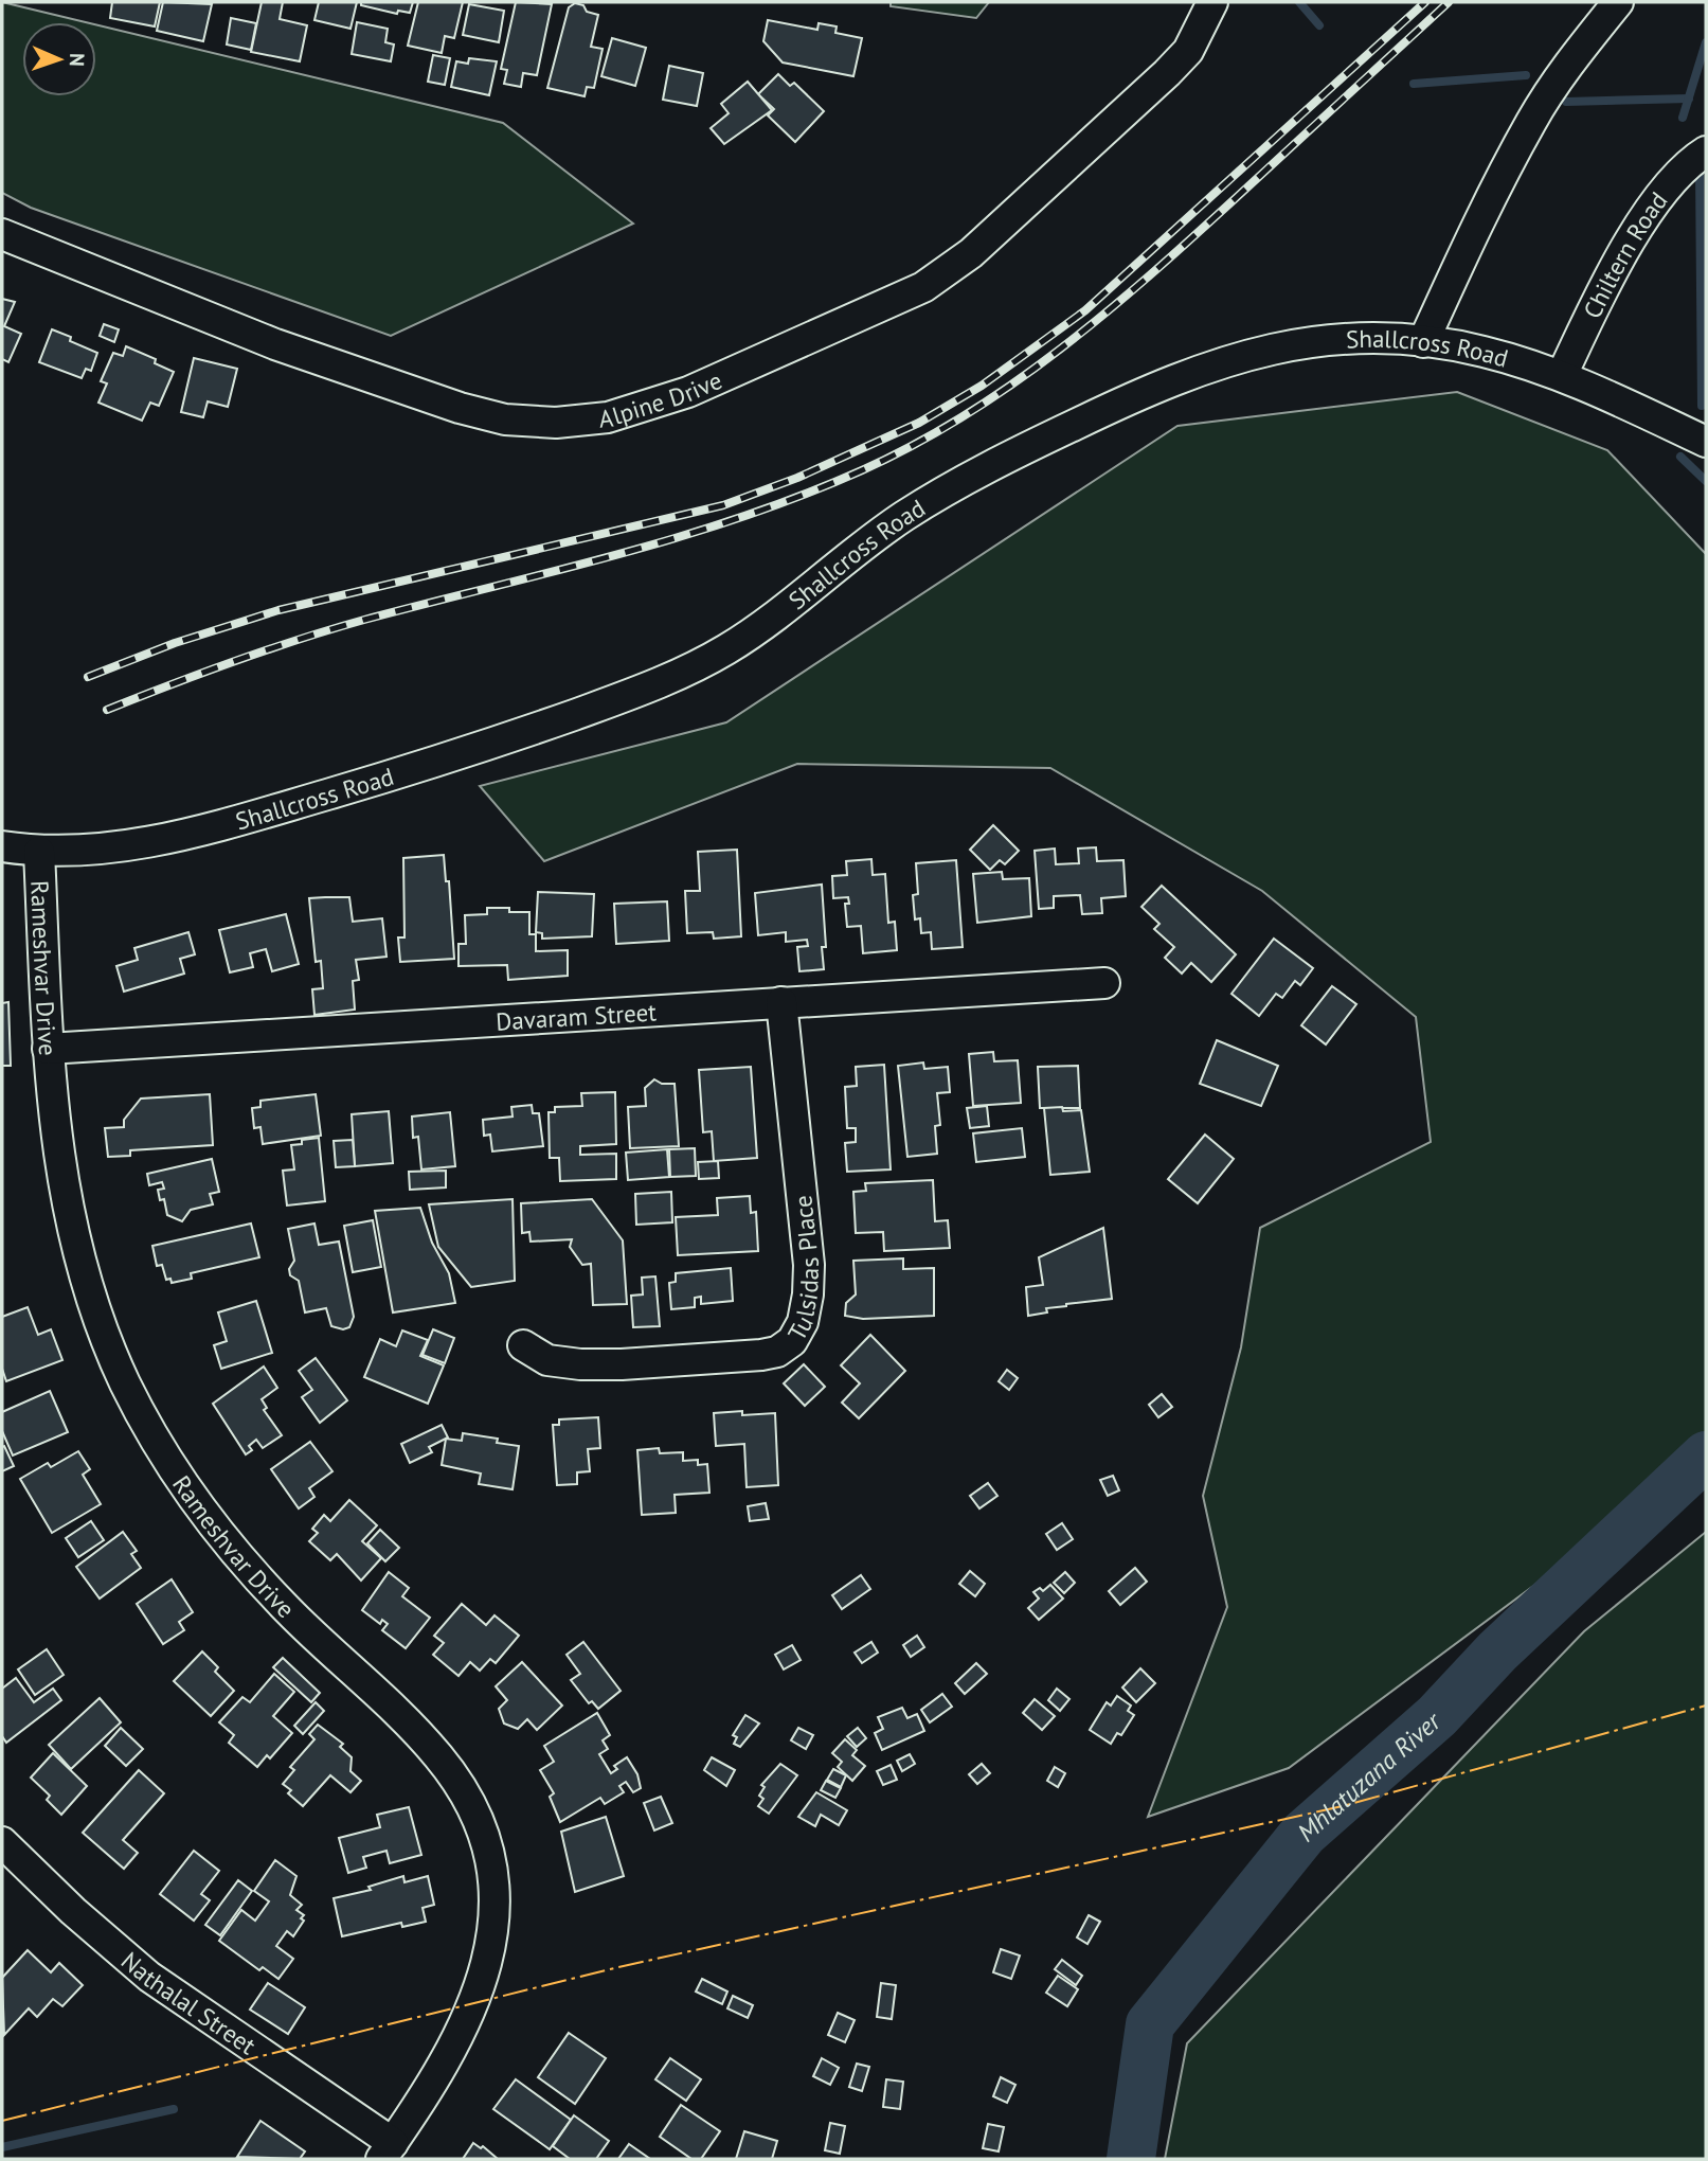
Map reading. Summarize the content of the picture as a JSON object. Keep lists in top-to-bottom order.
{
  "streets": {
    "street": [
      "Chiltern Road",
      "Shallcross Road",
      "Alpine Drive",
      "Rameshvar Drive",
      "Davaram Street",
      "Tulsidas Place",
      "Nathalal Street"
    ]
  },
  "crossings": [
    ["Chiltern Road", "Shallcross Road"],
    ["Shallcross Road", "Rameshvar Drive"],
    ["Rameshvar Drive", "Davaram Street"],
    ["Rameshvar Drive", "Nathalal Street"],
    ["Davaram Street", "Tulsidas Place"]
  ],
  "water": ["Mhlatuzana River"],
  "north": "right"
}
